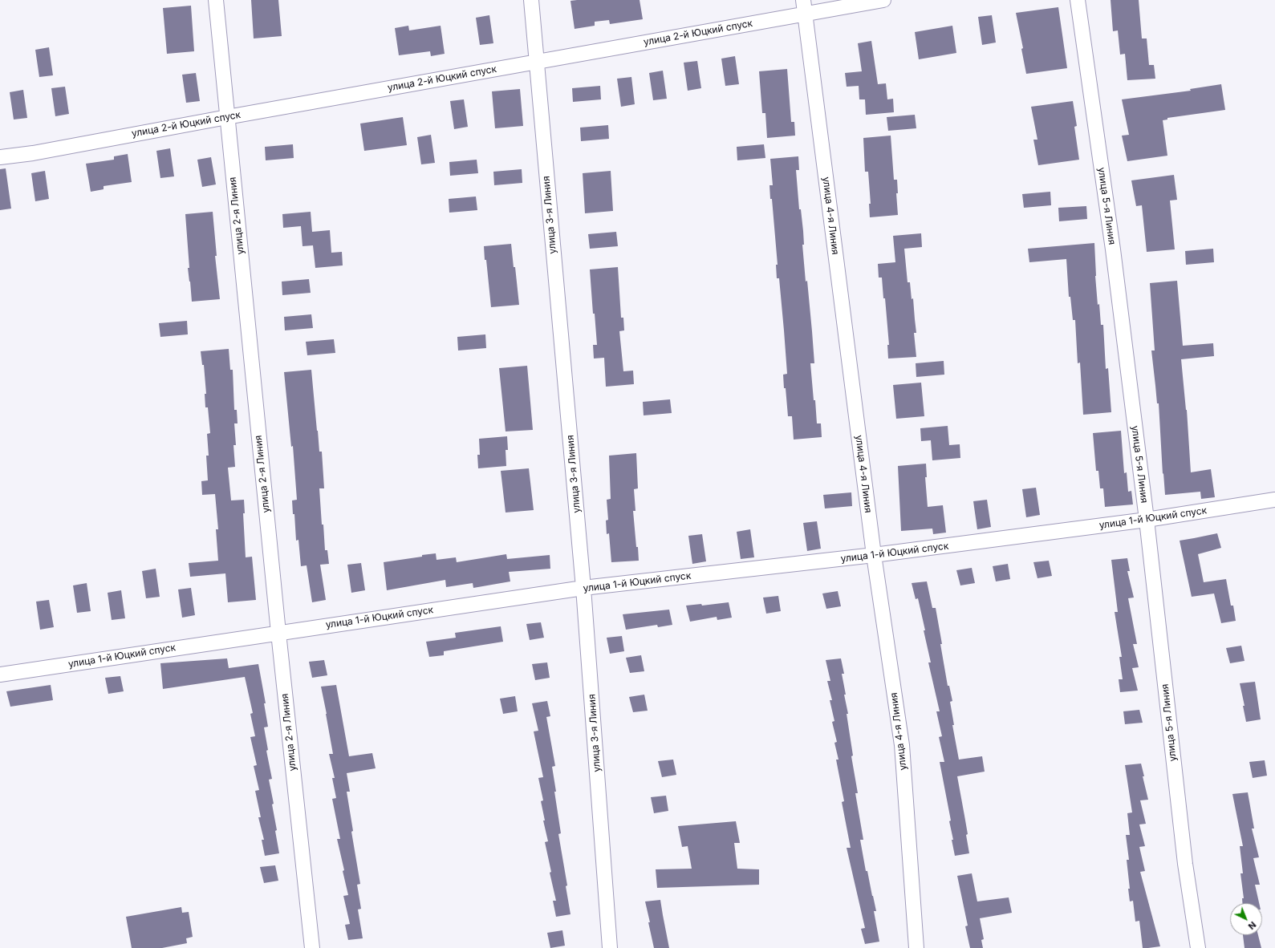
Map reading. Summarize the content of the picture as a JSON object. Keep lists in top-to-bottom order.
{
  "streets": {
    "street": [
      "улица 2-й Юцкий спуск",
      "улица 5-я Линия",
      "улица 3-я Линия",
      "улица 2-я Линия",
      "улица 4-я Линия",
      "улица 1-й Юцкий спуск"
    ]
  },
  "crossings": [
    ["улица 2-й Юцкий спуск", "улица 3-я Линия"],
    ["улица 2-й Юцкий спуск", "улица 2-я Линия"],
    ["улица 2-й Юцкий спуск", "улица 4-я Линия"],
    ["улица 5-я Линия", "улица 1-й Юцкий спуск"],
    ["улица 3-я Линия", "улица 1-й Юцкий спуск"],
    ["улица 2-я Линия", "улица 1-й Юцкий спуск"],
    ["улица 4-я Линия", "улица 1-й Юцкий спуск"]
  ],
  "north": "bottom right"
}
